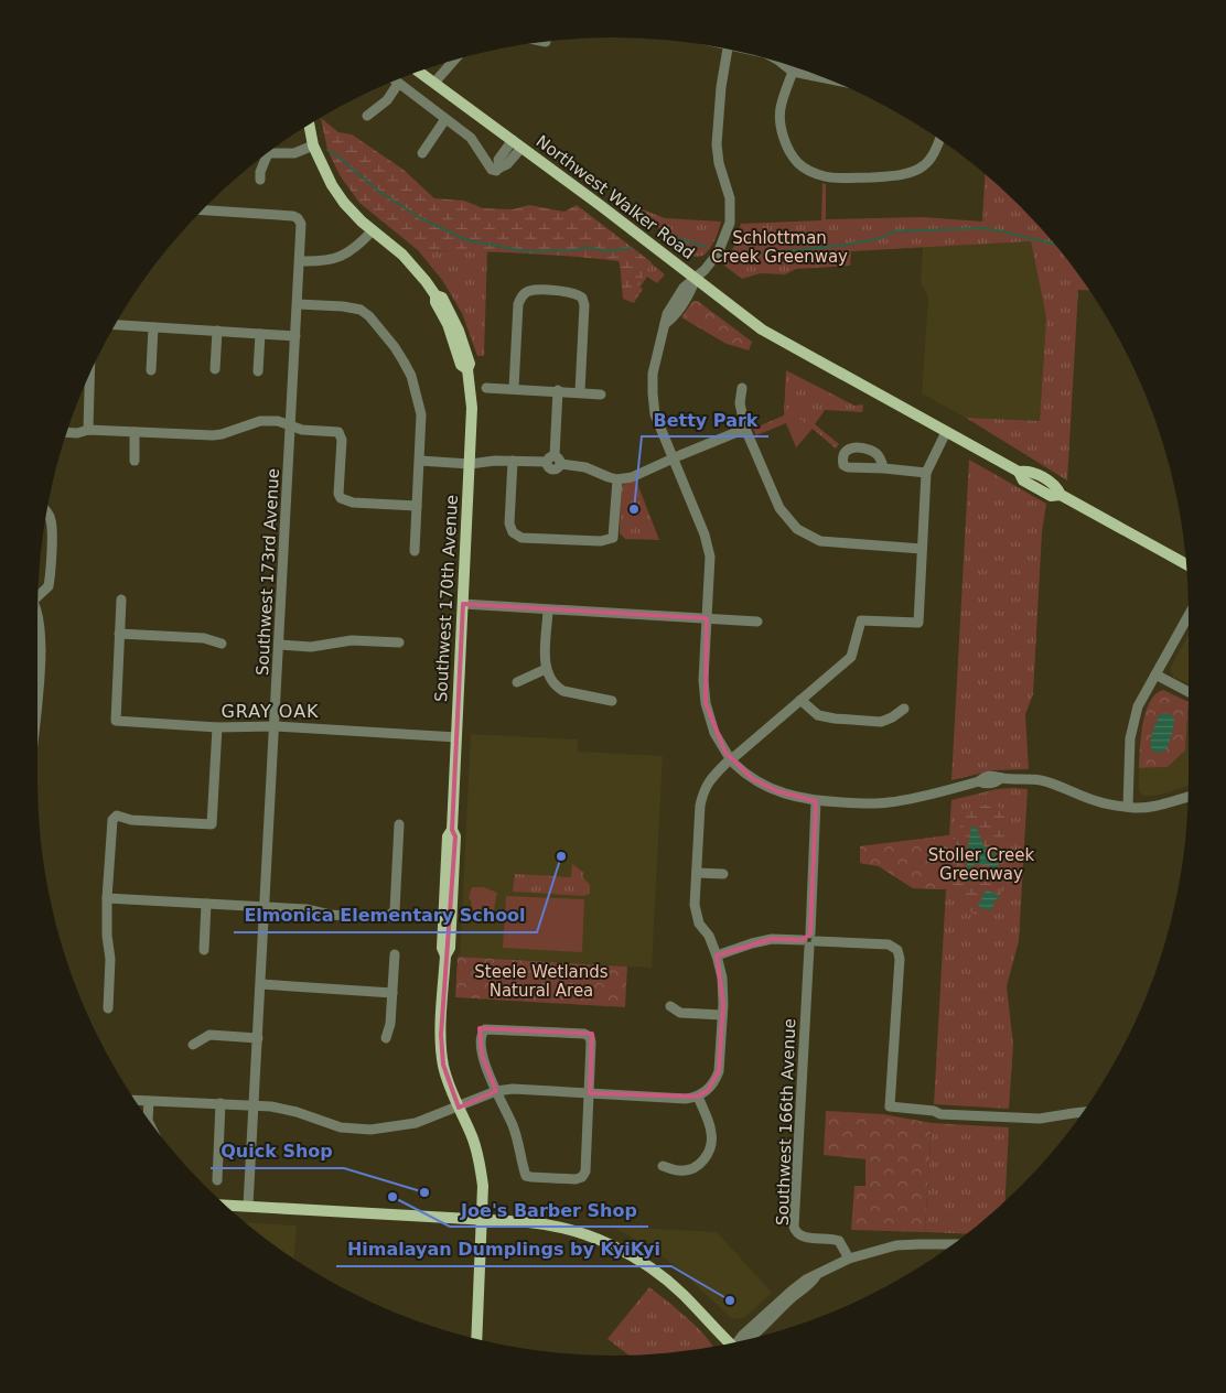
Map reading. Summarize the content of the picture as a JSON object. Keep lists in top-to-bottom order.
{
  "streets": {
    "main road": ["Northwest Walker Road", "Southwest 170th Avenue"],
    "street": ["Southwest 173rd Avenue", "Southwest 166th Avenue"]
  },
  "districts": ["GRAY OAK"],
  "parks": ["Schlottman Creek Greenway", "Stoller Creek Greenway", "Steele Wetlands Natural Area"],
  "places": [
    "Betty Park",
    "Elmonica Elementary School",
    "Quick Shop",
    "Joe's Barber Shop",
    "Himalayan Dumplings by KyiKyi"
  ]
}
